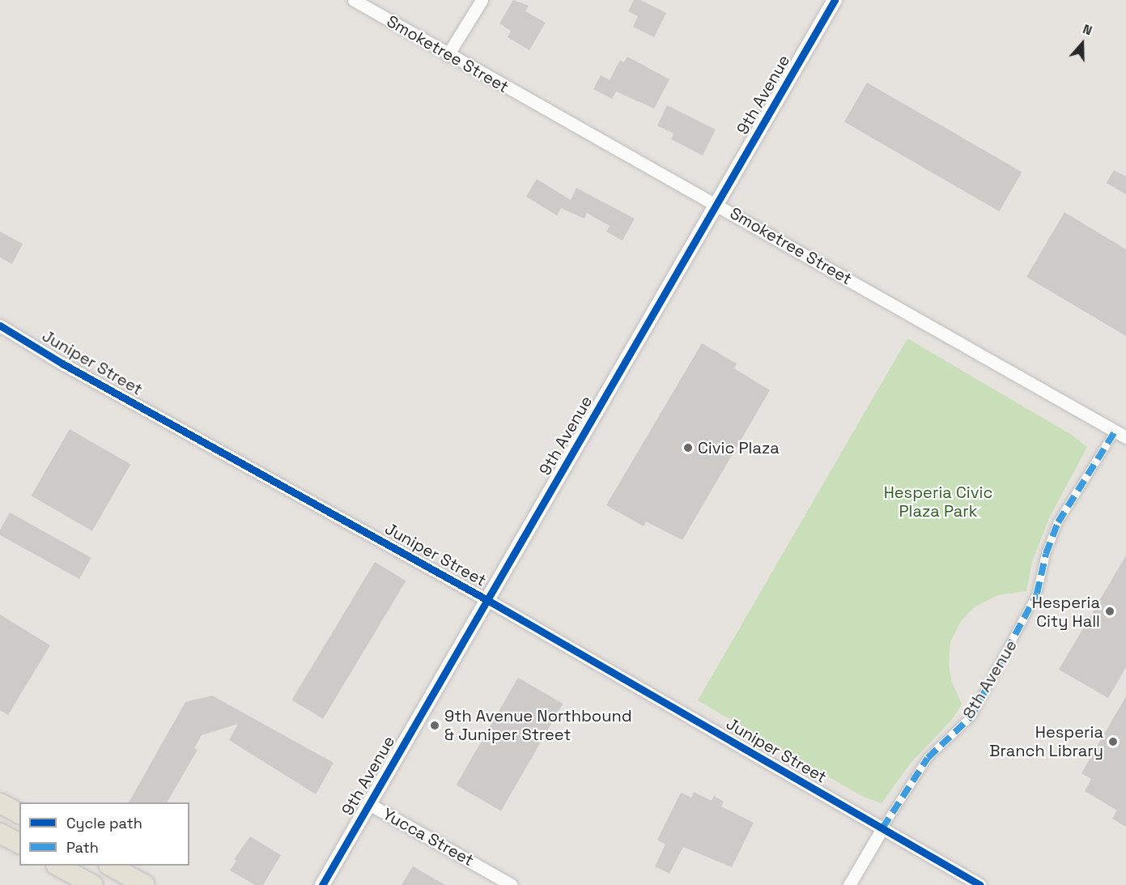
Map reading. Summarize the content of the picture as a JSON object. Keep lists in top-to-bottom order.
{
  "streets": {
    "street": [
      "Smoketree Street",
      "9th Avenue",
      "Juniper Street",
      "8th Avenue",
      "Yucca Street"
    ]
  },
  "crossings": [
    ["Smoketree Street", "9th Avenue"],
    ["Smoketree Street", "8th Avenue"],
    ["9th Avenue", "Juniper Street"],
    ["9th Avenue", "Yucca Street"],
    ["Juniper Street", "8th Avenue"]
  ],
  "parks": ["Hesperia Civic Plaza Park"],
  "places": [
    "Civic Plaza",
    "Hesperia City Hall",
    "9th Avenue Northbound & Juniper Street",
    "Hesperia Branch Library"
  ],
  "legend": ["Cycle path", "Path"],
  "north": "top"
}
